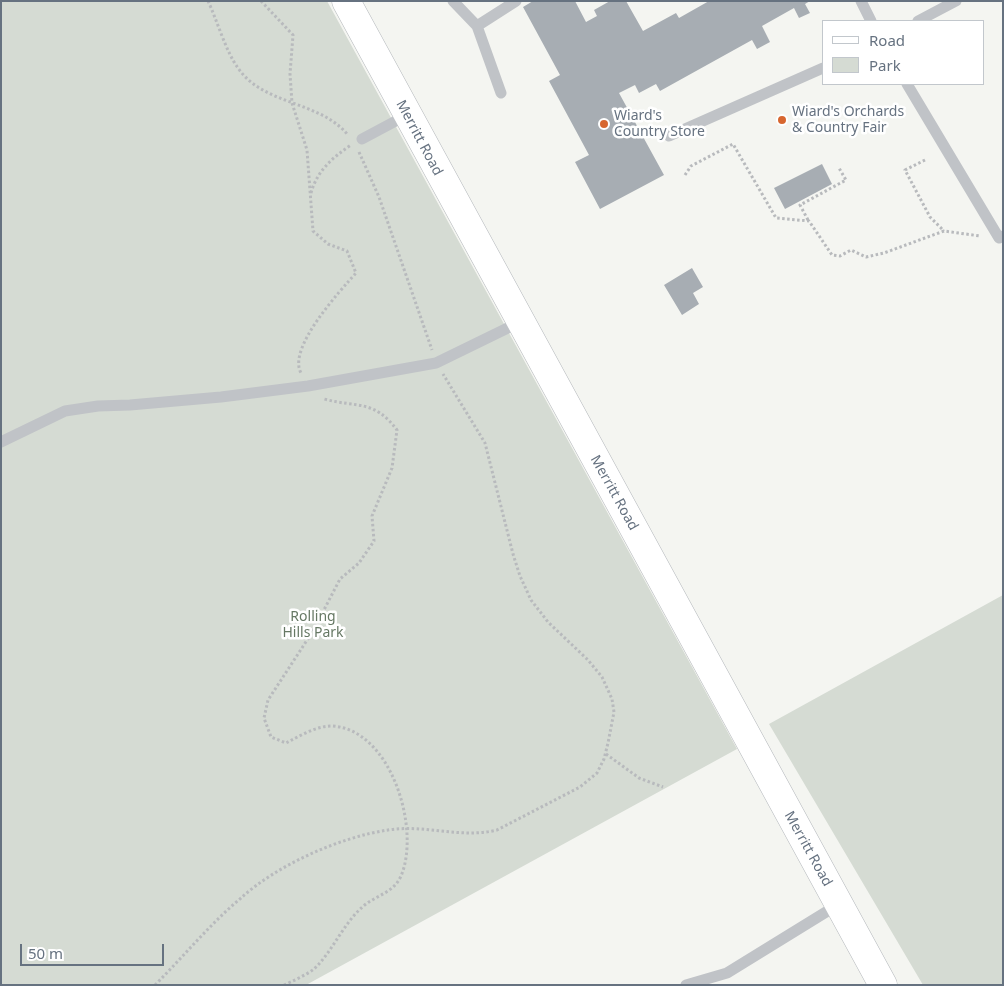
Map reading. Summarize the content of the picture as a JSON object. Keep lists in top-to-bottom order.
{
  "streets": {
    "street": ["Merritt Road"]
  },
  "parks": ["Rolling Hills Park"],
  "places": ["Wiard's Orchards & Country Fair", "Wiard's Country Store"],
  "legend": ["Road", "Park"],
  "scale_bar": "50 m"
}
